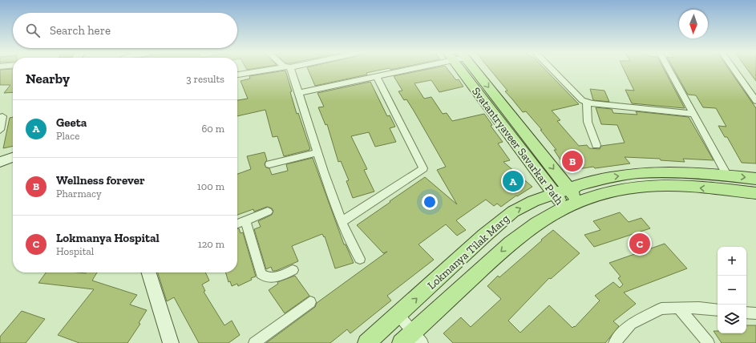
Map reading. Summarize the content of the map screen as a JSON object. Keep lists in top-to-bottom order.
{
  "streets": {
    "main road": ["Svatantryaveer Savarkar Path", "Lokmanya Tilak Marg"]
  },
  "crossings": [
    ["Svatantryaveer Savarkar Path", "Lokmanya Tilak Marg"]
  ],
  "north": "bottom",
  "page": {
    "search": "Search here",
    "heading": ["Nearby", "3 results"],
    "list": [
      {
        "mark": "A",
        "name": "Geeta",
        "note": "Place",
        "value": "60 m"
      },
      {
        "mark": "B",
        "name": "Wellness forever",
        "note": "Pharmacy",
        "value": "100 m"
      },
      {
        "mark": "C",
        "name": "Lokmanya Hospital",
        "note": "Hospital",
        "value": "120 m"
      }
    ],
    "pins": ["B", "A", "C"],
    "map_buttons": ["+", "−"]
  }
}
